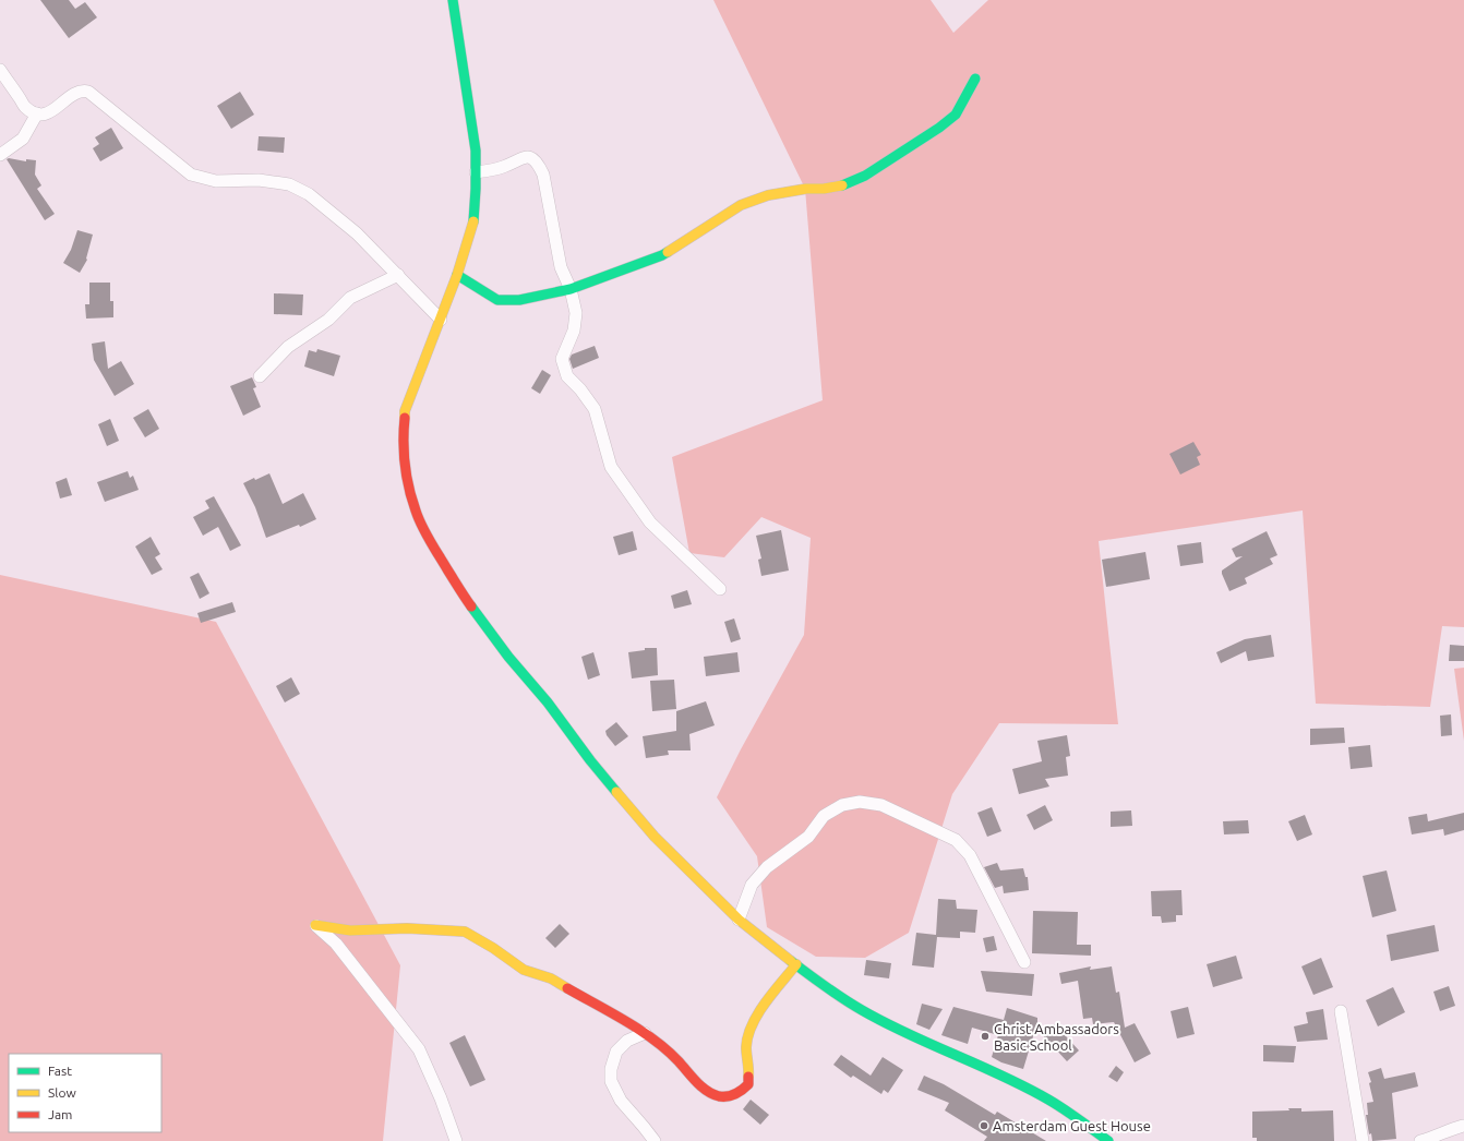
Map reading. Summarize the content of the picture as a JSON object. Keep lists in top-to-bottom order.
{
  "places": ["Christ Ambassadors Basic School", "Amsterdam Guest House"],
  "legend": ["Fast", "Slow", "Jam"]
}
